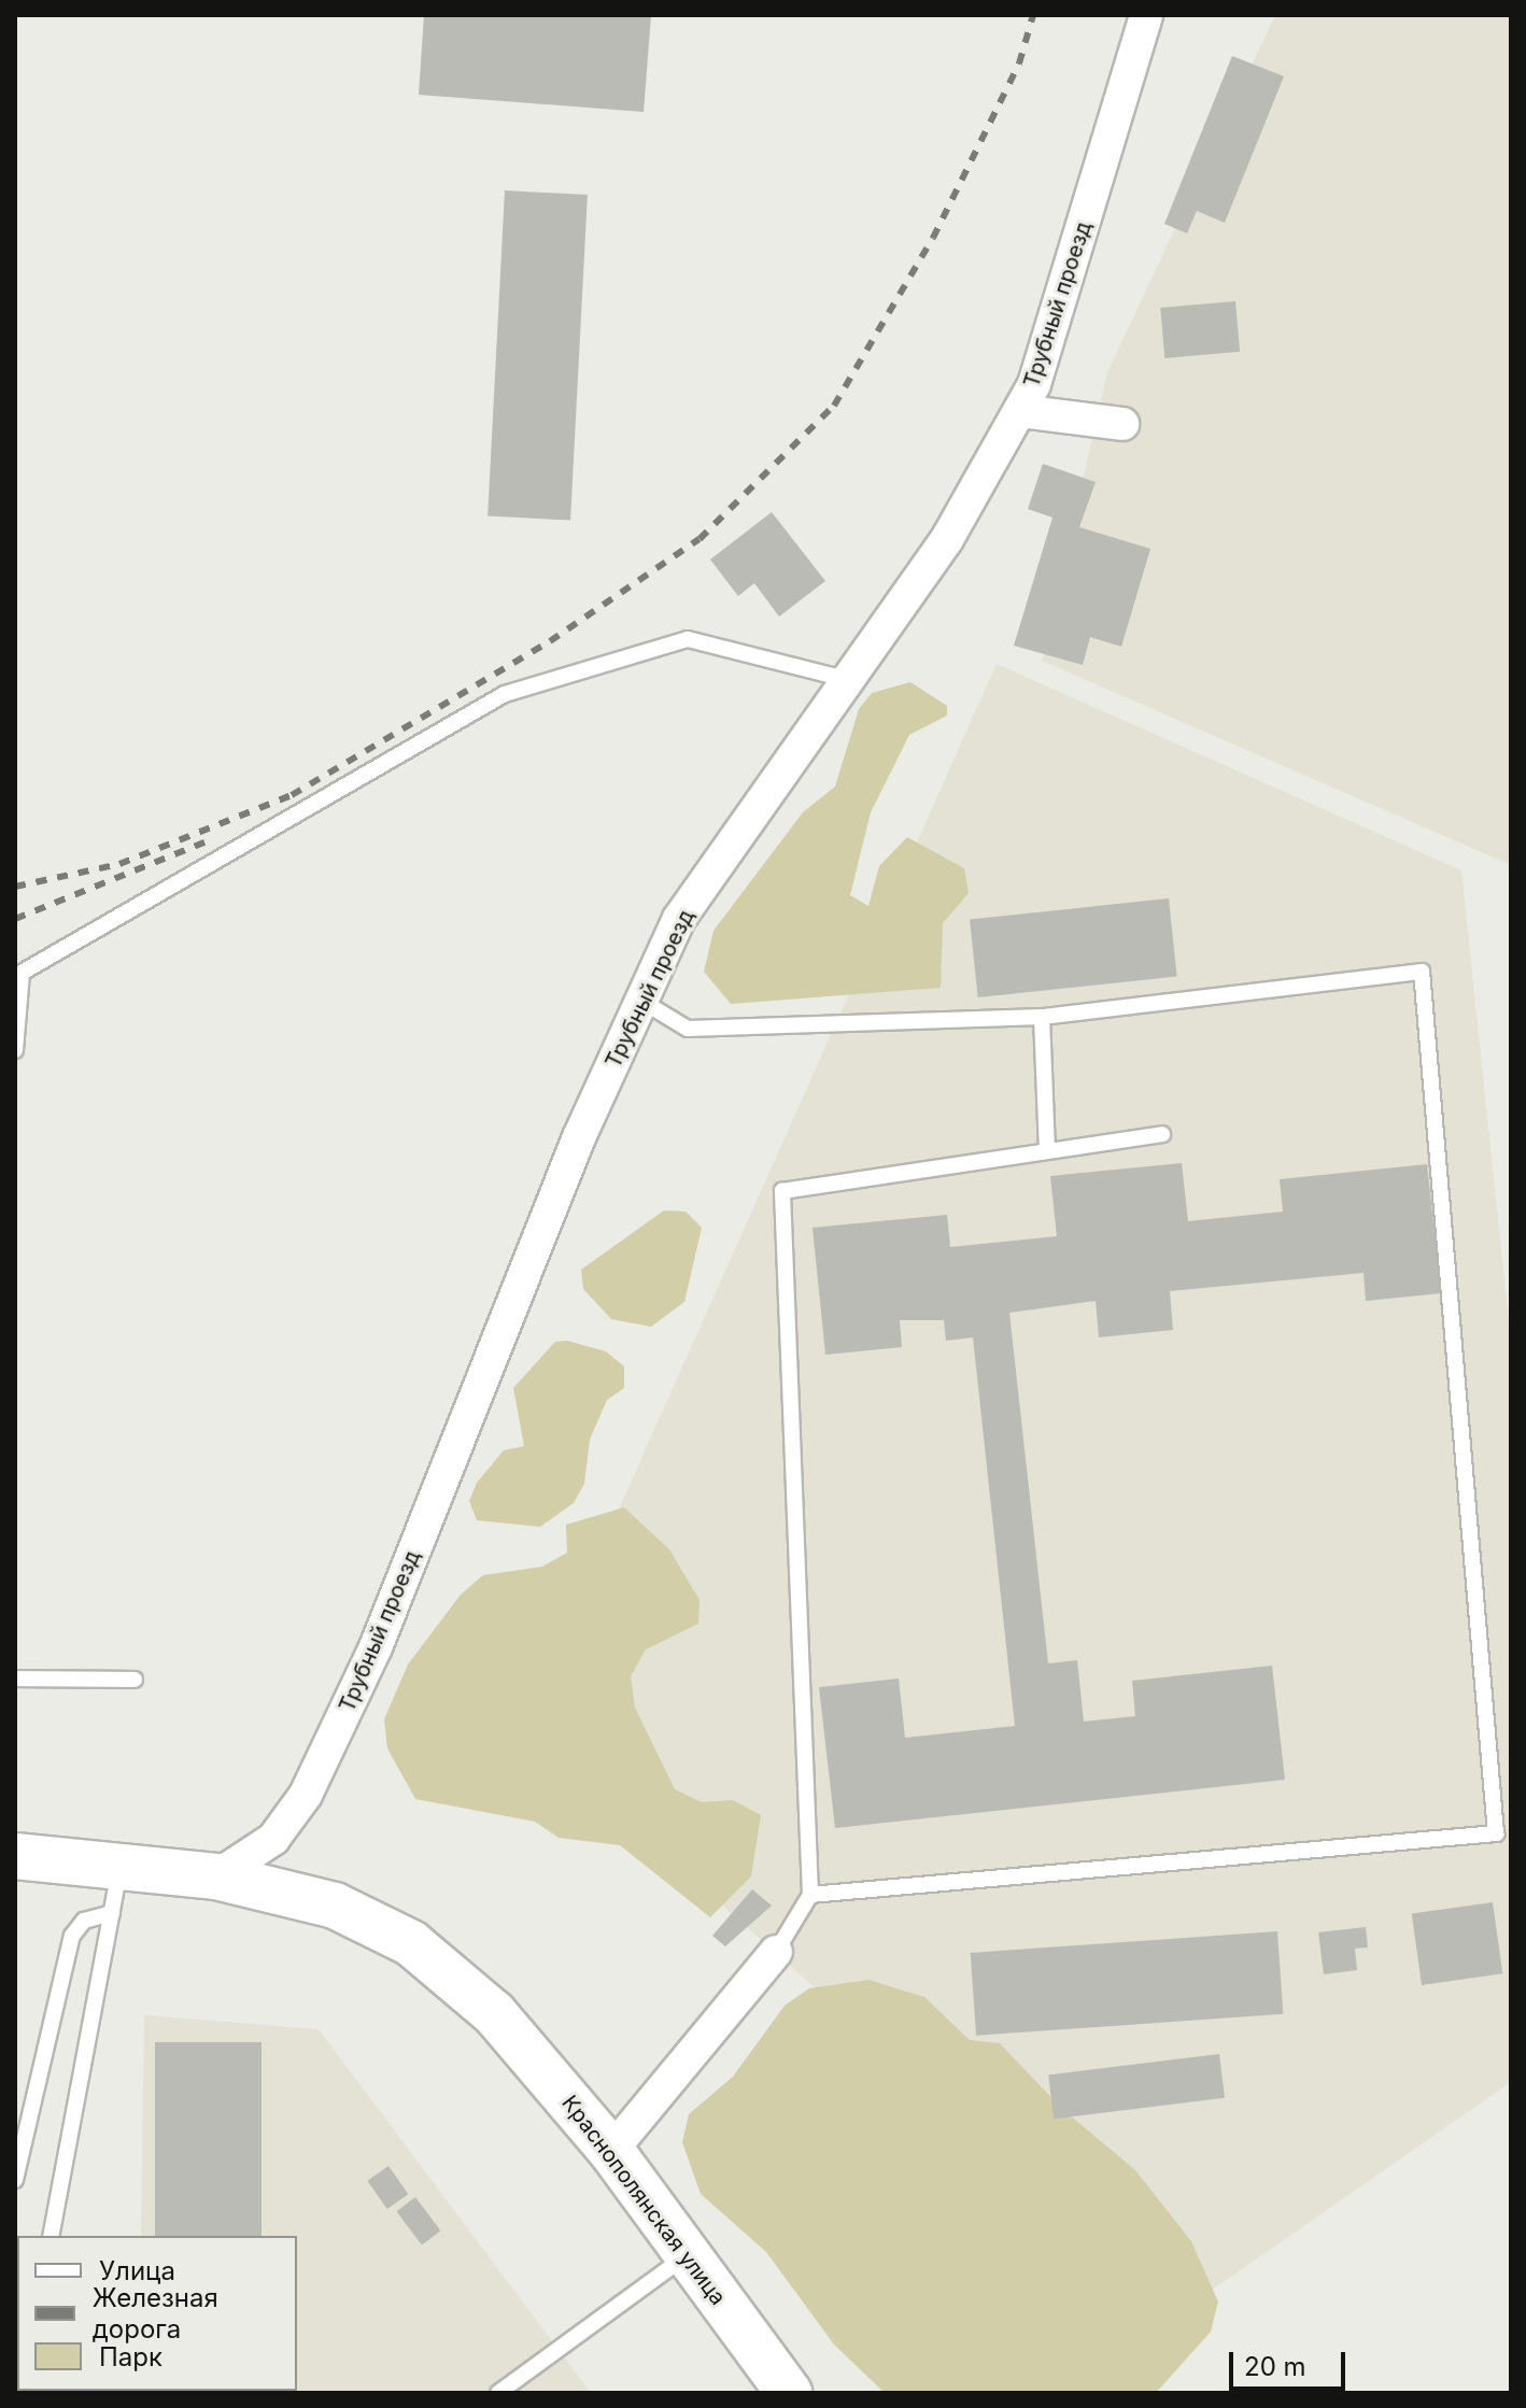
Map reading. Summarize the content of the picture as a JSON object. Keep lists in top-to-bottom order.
{
  "streets": {
    "main road": ["Краснополянская улица"],
    "street": ["Трубный проезд"]
  },
  "crossings": [
    ["Трубный проезд", "Краснополянская улица"]
  ],
  "legend": ["Улица", "Железная дорога", "Парк"],
  "scale_bar": "20 m"
}
